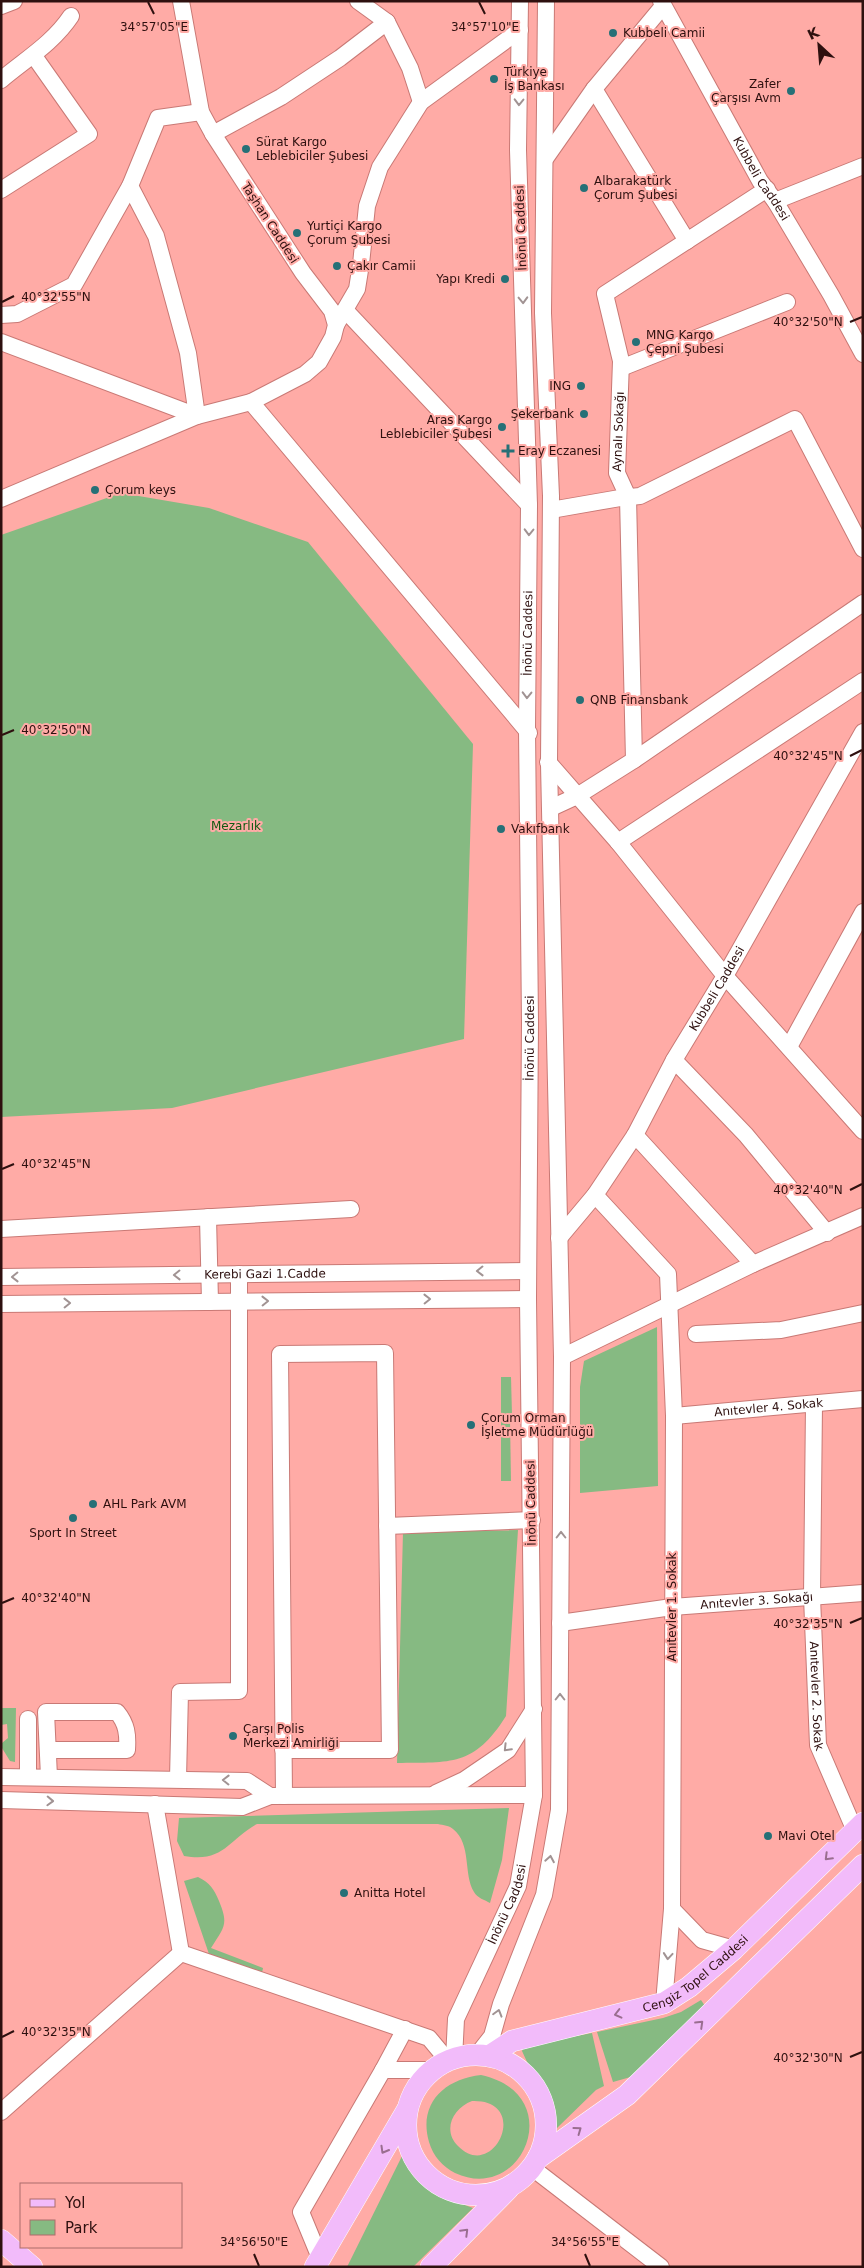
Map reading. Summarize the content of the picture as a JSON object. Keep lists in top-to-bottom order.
{
  "streets": {
    "main road": ["Cengiz Topel Caddesi"],
    "street": [
      "Kubbeli Caddesi",
      "Taşhan Caddesi",
      "İnönü Caddesi",
      "Aynalı Sokağı",
      "Kerebi Gazi 1.Cadde",
      "Anıtevler 4. Sokak",
      "Anıtevler 3. Sokağı",
      "Anıtevler 1. Sokak",
      "Anıtevler 2. Sokak"
    ]
  },
  "crossings": [
    ["Kubbeli Caddesi", "İnönü Caddesi"],
    ["Kubbeli Caddesi", "Aynalı Sokağı"],
    ["Kubbeli Caddesi", "Anıtevler 1. Sokak"],
    ["İnönü Caddesi", "Kerebi Gazi 1.Cadde"],
    ["İnönü Caddesi", "Anıtevler 3. Sokağı"],
    ["İnönü Caddesi", "Cengiz Topel Caddesi"],
    ["Anıtevler 4. Sokak", "Anıtevler 1. Sokak"],
    ["Anıtevler 4. Sokak", "Anıtevler 2. Sokak"],
    ["Anıtevler 3. Sokağı", "Anıtevler 1. Sokak"],
    ["Anıtevler 3. Sokağı", "Anıtevler 2. Sokak"],
    ["Anıtevler 1. Sokak", "Cengiz Topel Caddesi"],
    ["Anıtevler 2. Sokak", "Cengiz Topel Caddesi"]
  ],
  "parks": ["Mezarlık"],
  "places": {
    "other": [
      "Kubbeli Camii",
      "Türkiye İş Bankası",
      "Zafer Çarşısı Avm",
      "Sürat Kargo Leblebiciler Şubesi",
      "Albarakatürk Çorum Şubesi",
      "Yurtiçi Kargo Çorum Şubesi",
      "Çakır Camii",
      "Yapı Kredi",
      "MNG Kargo Çepni Şubesi",
      "ING",
      "Şekerbank",
      "Aras Kargo Leblebiciler Şubesi",
      "Çorum keys",
      "QNB Finansbank",
      "Vakıfbank",
      "Çorum Orman İşletme Müdürlüğü",
      "AHL Park AVM",
      "Sport In Street",
      "Çarşı Polis Merkezi Amirliği",
      "Mavi Otel",
      "Anitta Hotel"
    ],
    "health": ["Eray Eczanesi"]
  },
  "legend": ["Yol", "Park"],
  "north": "top left",
  "coordinates": [
    "34°57'05\"E",
    "34°57'10\"E",
    "40°32'55\"N",
    "40°32'50\"N",
    "40°32'45\"N",
    "40°32'40\"N",
    "40°32'35\"N",
    "40°32'30\"N",
    "34°56'50\"E",
    "34°56'55\"E"
  ]
}
